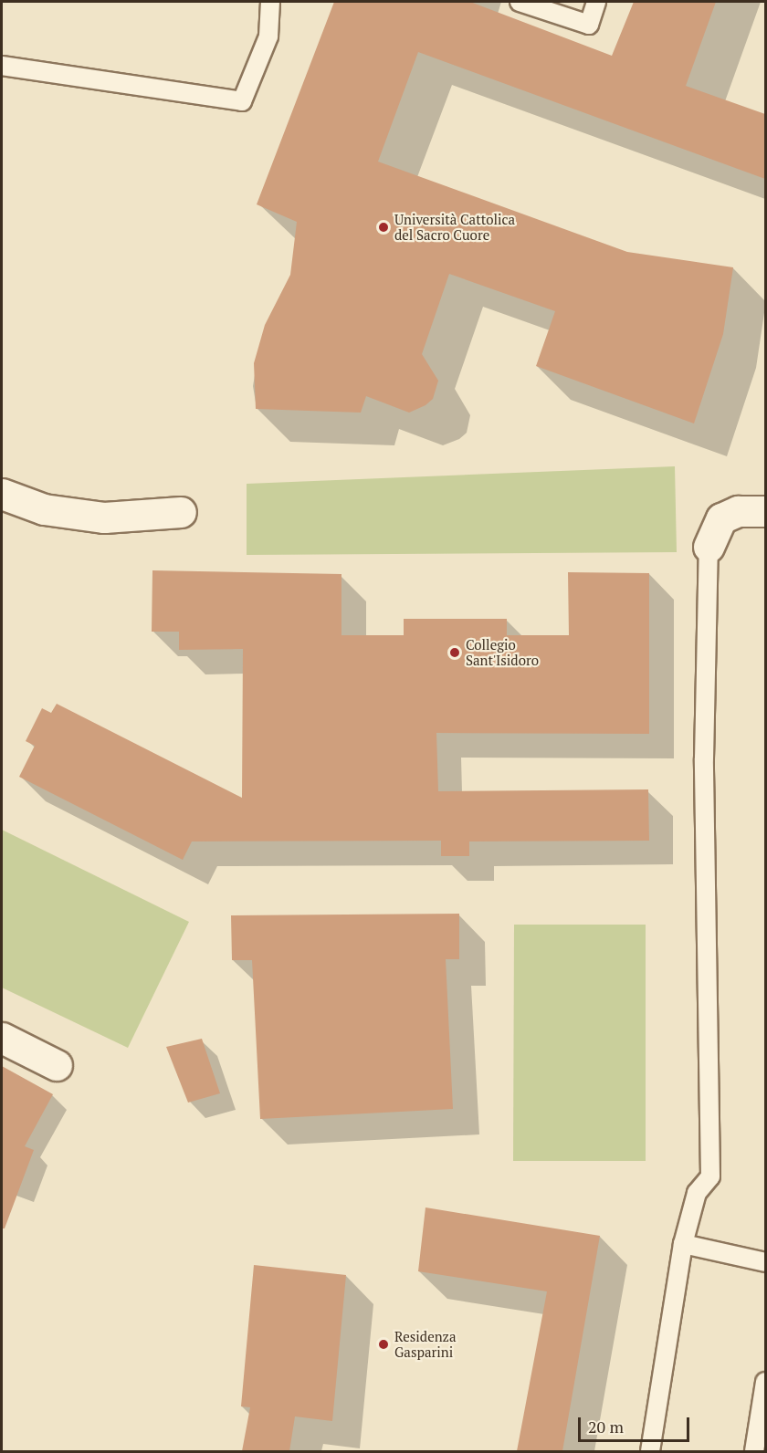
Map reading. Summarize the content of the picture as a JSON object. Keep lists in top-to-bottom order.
{
  "places": ["Università Cattolica del Sacro Cuore", "Collegio Sant'Isidoro", "Residenza Gasparini"],
  "scale_bar": "20 m"
}
